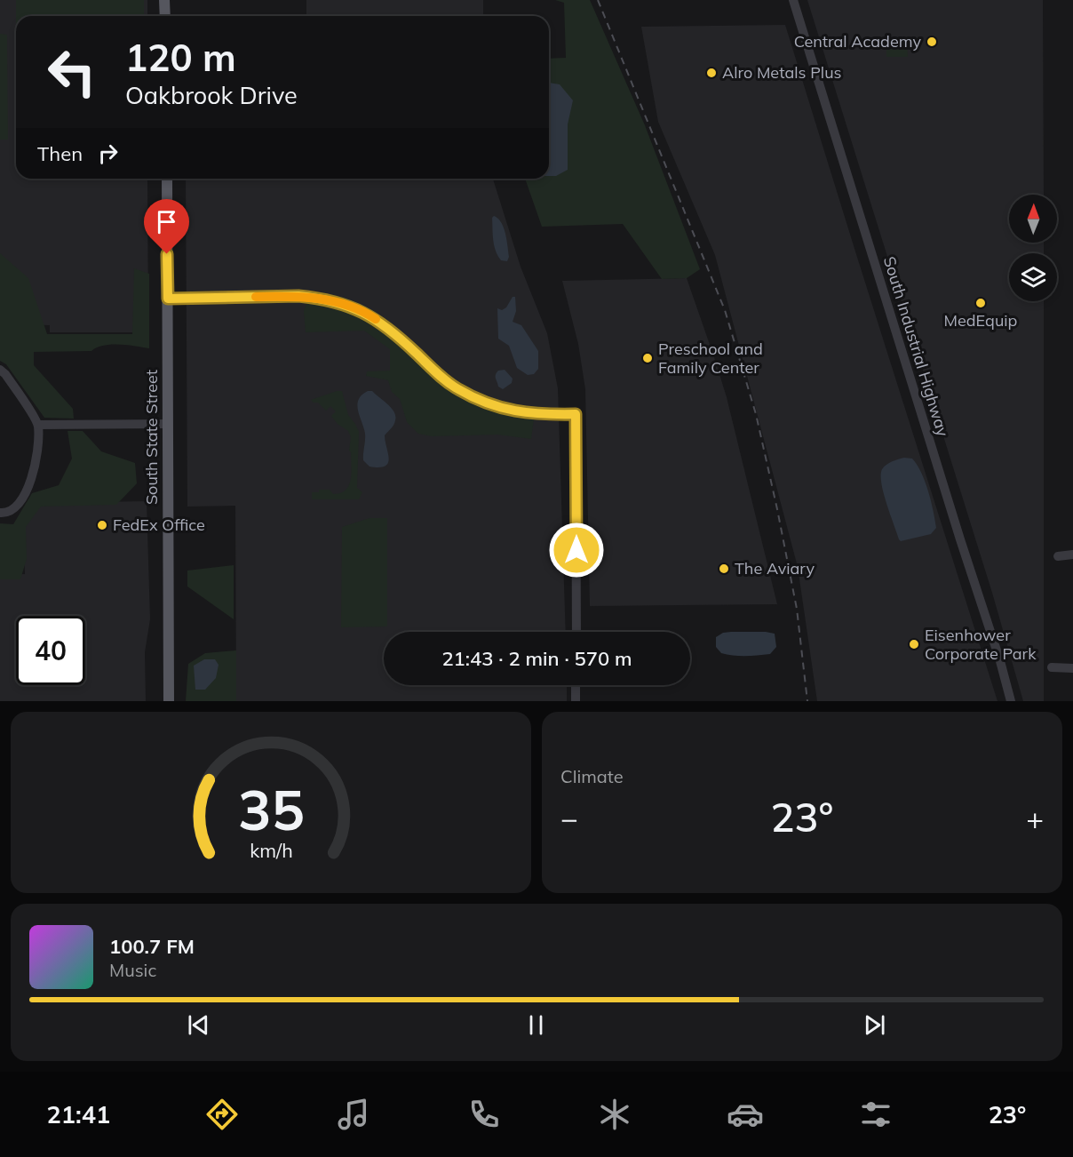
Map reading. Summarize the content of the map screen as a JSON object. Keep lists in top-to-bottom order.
{
  "streets": {
    "main road": ["South State Street"],
    "street": ["South Industrial Highway"]
  },
  "places": [
    "Central Academy",
    "Alro Metals Plus",
    "MedEquip",
    "Preschool and Family Center",
    "FedEx Office",
    "The Aviary",
    "Eisenhower Corporate Park"
  ],
  "north": "top",
  "page": {
    "turn": ["120 m", "Oakbrook Drive"],
    "then": "Then",
    "limit": "40",
    "trip": "21:43 · 2 min · 570 m",
    "tile": "Climate",
    "heat": ["−", "23°", "+"],
    "song": ["100.7 FM", "Music"],
    "tabs": ["21:41", "23°"],
    "gauge": ["35", "km/h"]
  }
}
